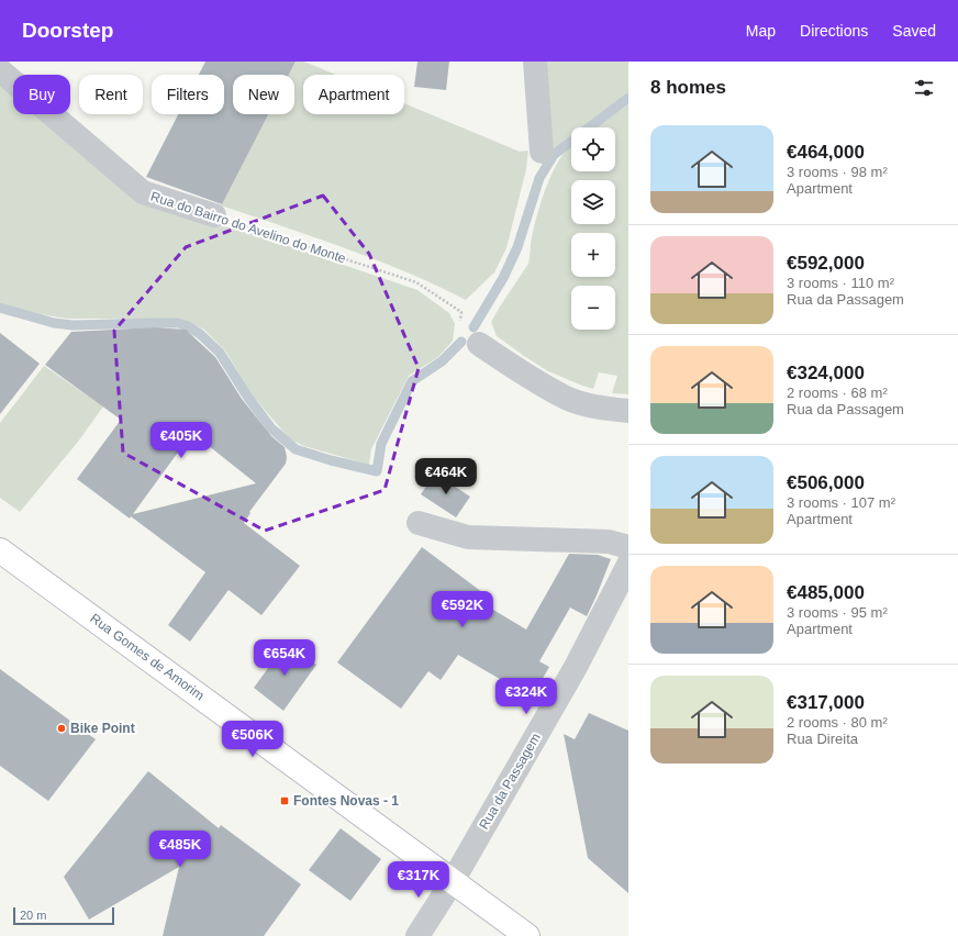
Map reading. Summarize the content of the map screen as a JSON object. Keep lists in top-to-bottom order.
{
  "streets": {
    "main road": ["Rua Gomes de Amorim"],
    "street": ["Rua do Bairro do Avelino do Monte", "Rua da Passagem"]
  },
  "crossings": [
    ["Rua Gomes de Amorim", "Rua da Passagem"]
  ],
  "places": {
    "other": ["Bike Point"],
    "transit": ["Fontes Novas - 1"]
  },
  "scale_bar": "20 m",
  "page": {
    "header": "Doorstep",
    "nav": ["Map", "Directions", "Saved"],
    "heading": "8 homes",
    "chip": [
      "Buy",
      "Rent",
      "Filters",
      "New",
      "Apartment"
    ],
    "list": [
      {
        "name": "€464,000",
        "note": "3 rooms · 98 m² · Apartment"
      },
      {
        "name": "€592,000",
        "note": "3 rooms · 110 m² · Rua da Passagem"
      },
      {
        "name": "€324,000",
        "note": "2 rooms · 68 m² · Rua da Passagem"
      },
      {
        "name": "€506,000",
        "note": "3 rooms · 107 m² · Apartment"
      },
      {
        "name": "€485,000",
        "note": "3 rooms · 95 m² · Apartment"
      },
      {
        "name": "€317,000",
        "note": "2 rooms · 80 m² · Rua Direita"
      }
    ],
    "map_buttons": ["+", "−"],
    "price": [
      "€405K",
      "€464K",
      "€592K",
      "€654K",
      "€324K",
      "€506K",
      "€485K",
      "€317K"
    ],
    "scale": "20 m"
  }
}
